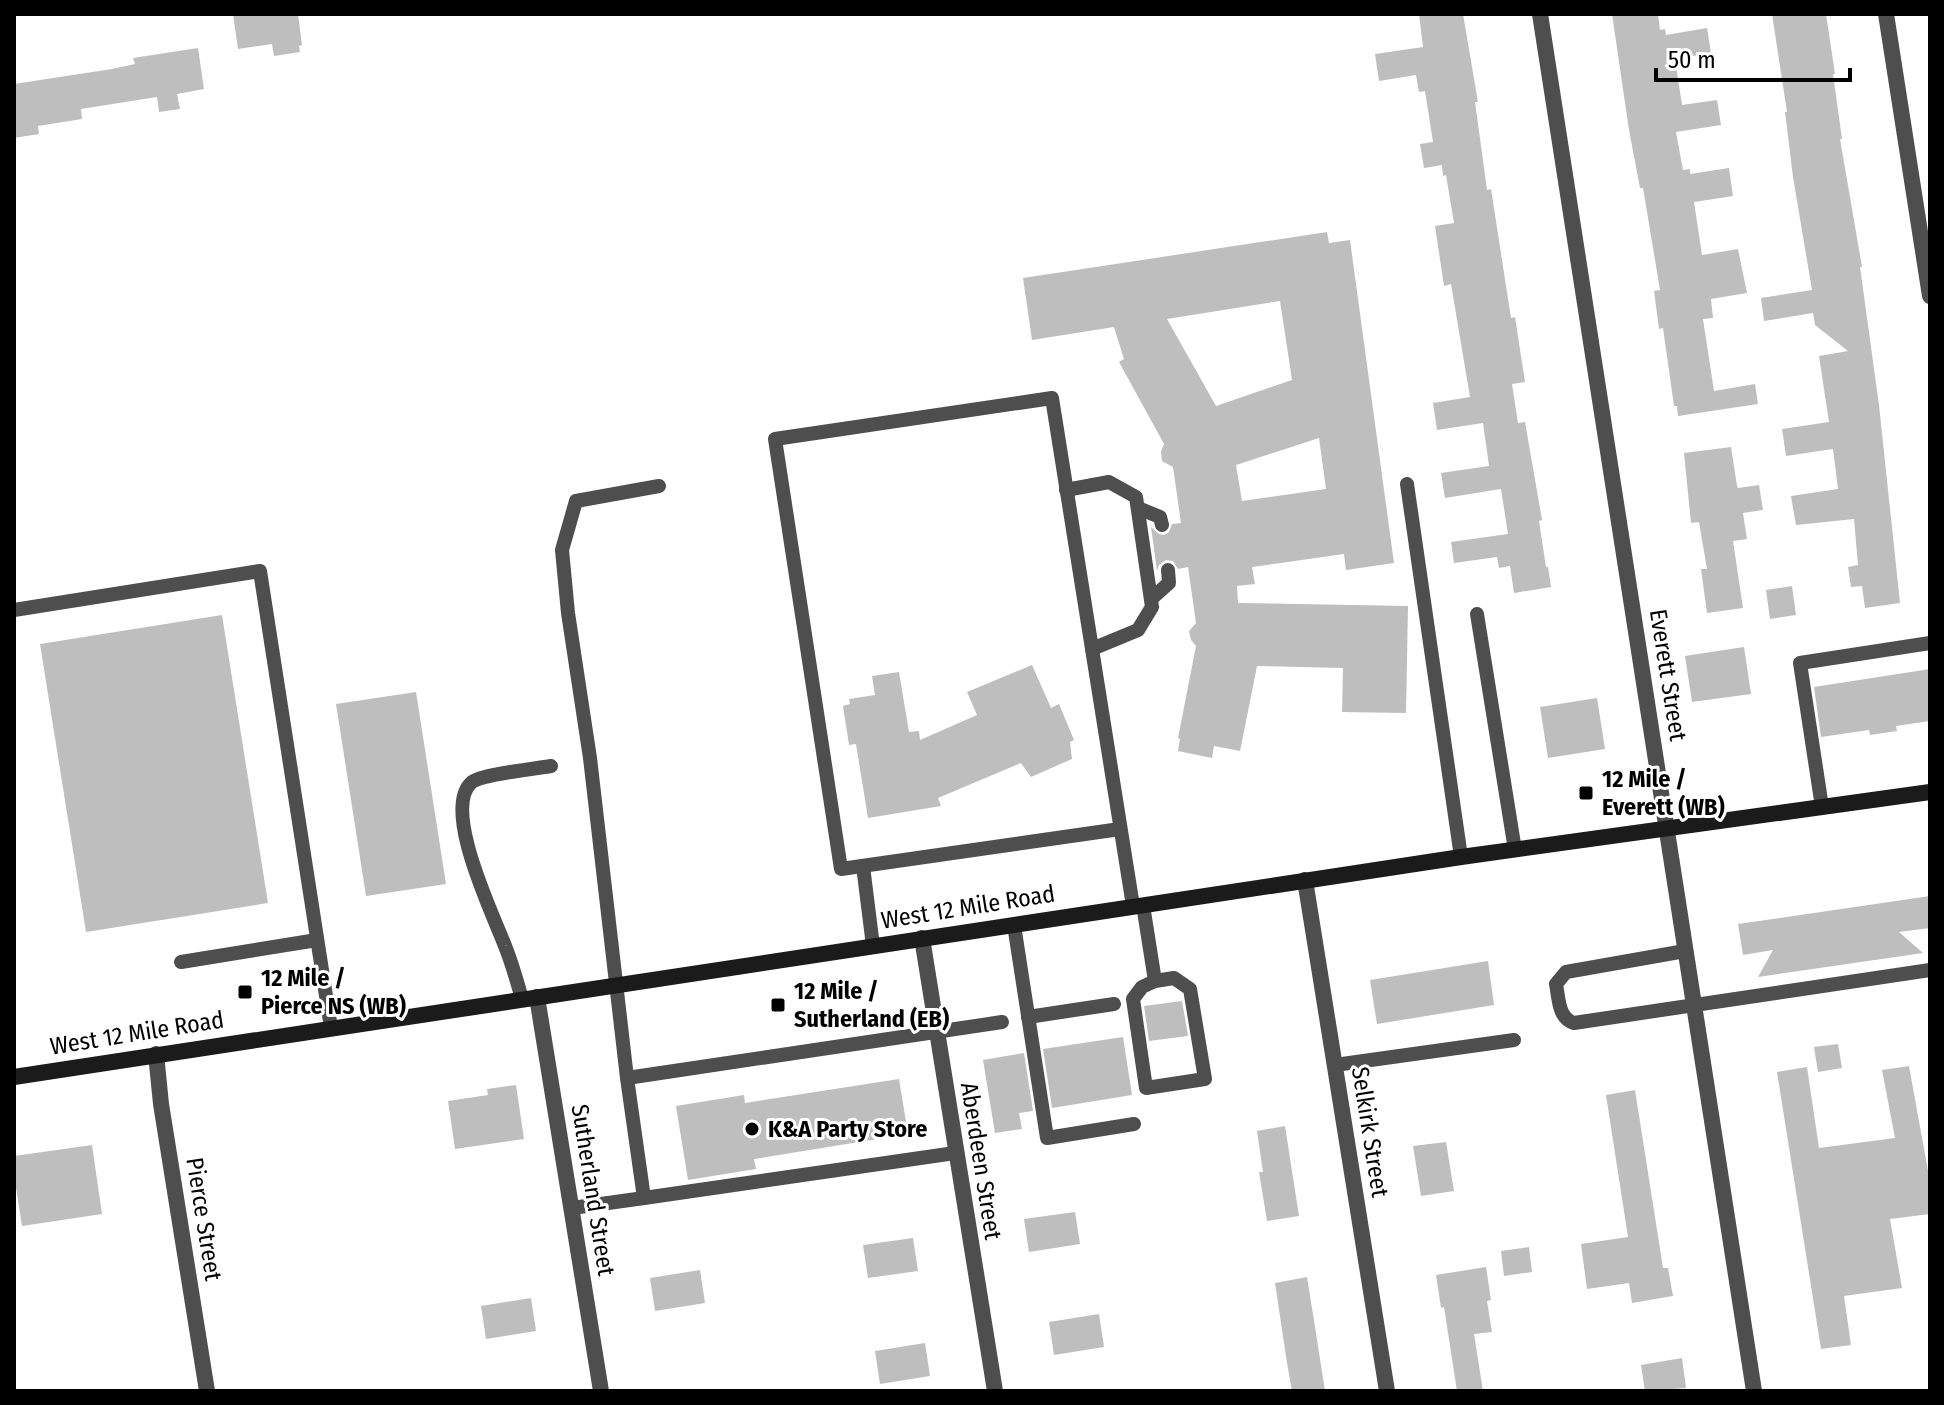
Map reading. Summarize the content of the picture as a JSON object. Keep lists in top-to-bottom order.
{
  "streets": {
    "main road": ["West 12 Mile Road"],
    "street": [
      "Everett Street",
      "Selkirk Street",
      "Aberdeen Street",
      "Sutherland Street",
      "Pierce Street"
    ]
  },
  "crossings": [
    ["Everett Street", "West 12 Mile Road"],
    ["West 12 Mile Road", "Selkirk Street"],
    ["West 12 Mile Road", "Aberdeen Street"],
    ["West 12 Mile Road", "Sutherland Street"],
    ["West 12 Mile Road", "Pierce Street"]
  ],
  "places": {
    "transit": ["12 Mile / Everett (WB)", "12 Mile / Pierce NS (WB)", "12 Mile / Sutherland (EB)"],
    "other": ["K&A Party Store"]
  },
  "scale_bar": "50 m"
}
